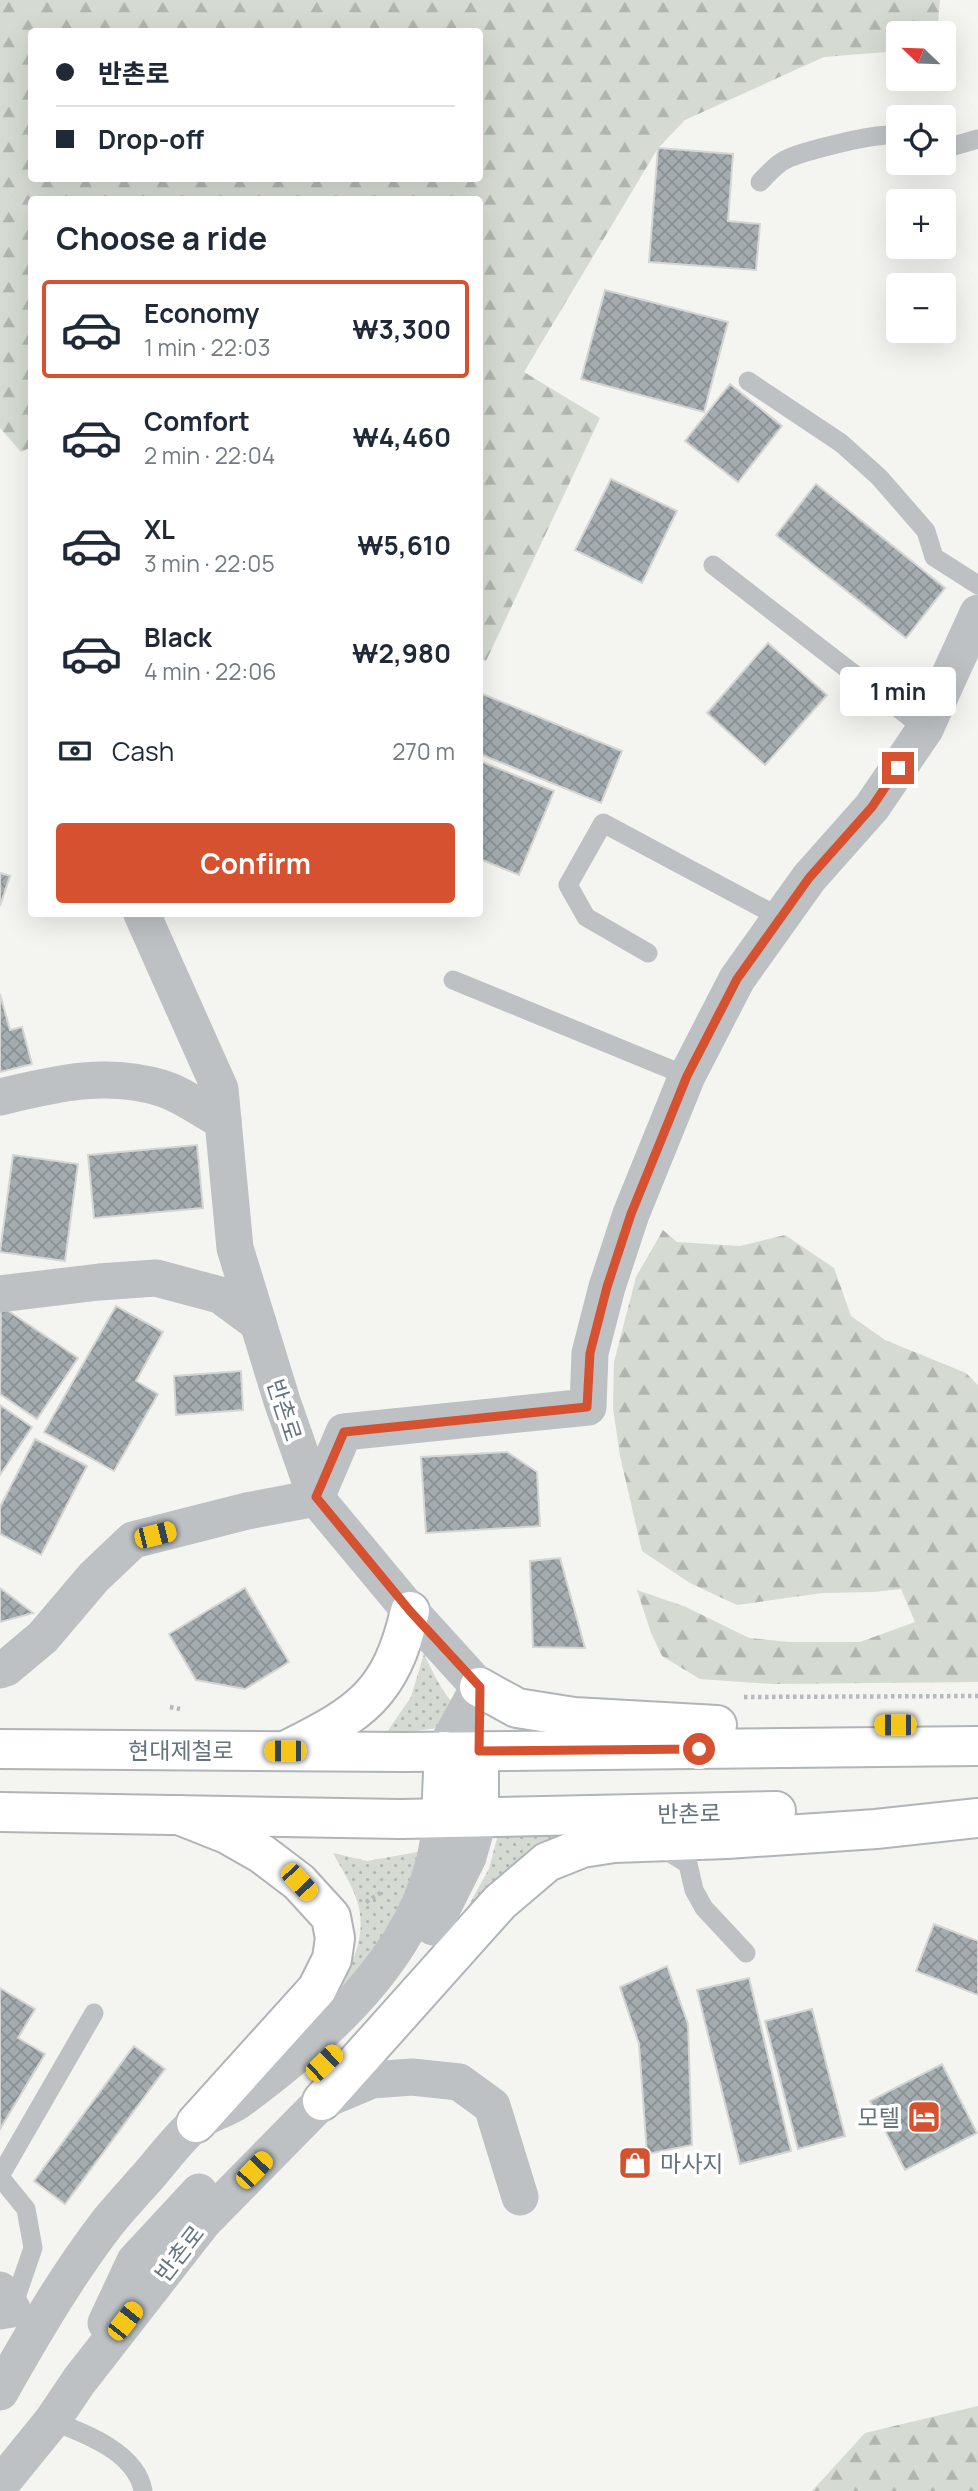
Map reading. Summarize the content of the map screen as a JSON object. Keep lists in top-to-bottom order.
{
  "streets": {
    "main road": ["반촌로", "현대제철로"]
  },
  "places": {
    "hotel": ["모텔"],
    "shop": ["마사지"]
  },
  "north": "top left",
  "page": {
    "map_buttons": ["+", "−"],
    "banner": ["반촌로", "Drop-off"],
    "heading": "Choose a ride",
    "list": [
      {
        "name": "Economy",
        "note": "1 min · 22:03",
        "value": "₩3,300"
      },
      {
        "name": "Comfort",
        "note": "2 min · 22:04",
        "value": "₩4,460"
      },
      {
        "name": "XL",
        "note": "3 min · 22:05",
        "value": "₩5,610"
      },
      {
        "name": "Black",
        "note": "4 min · 22:06",
        "value": "₩2,980"
      }
    ],
    "bubble": "1 min",
    "pay": ["Cash", "270 m"],
    "buttons": "Confirm"
  }
}
